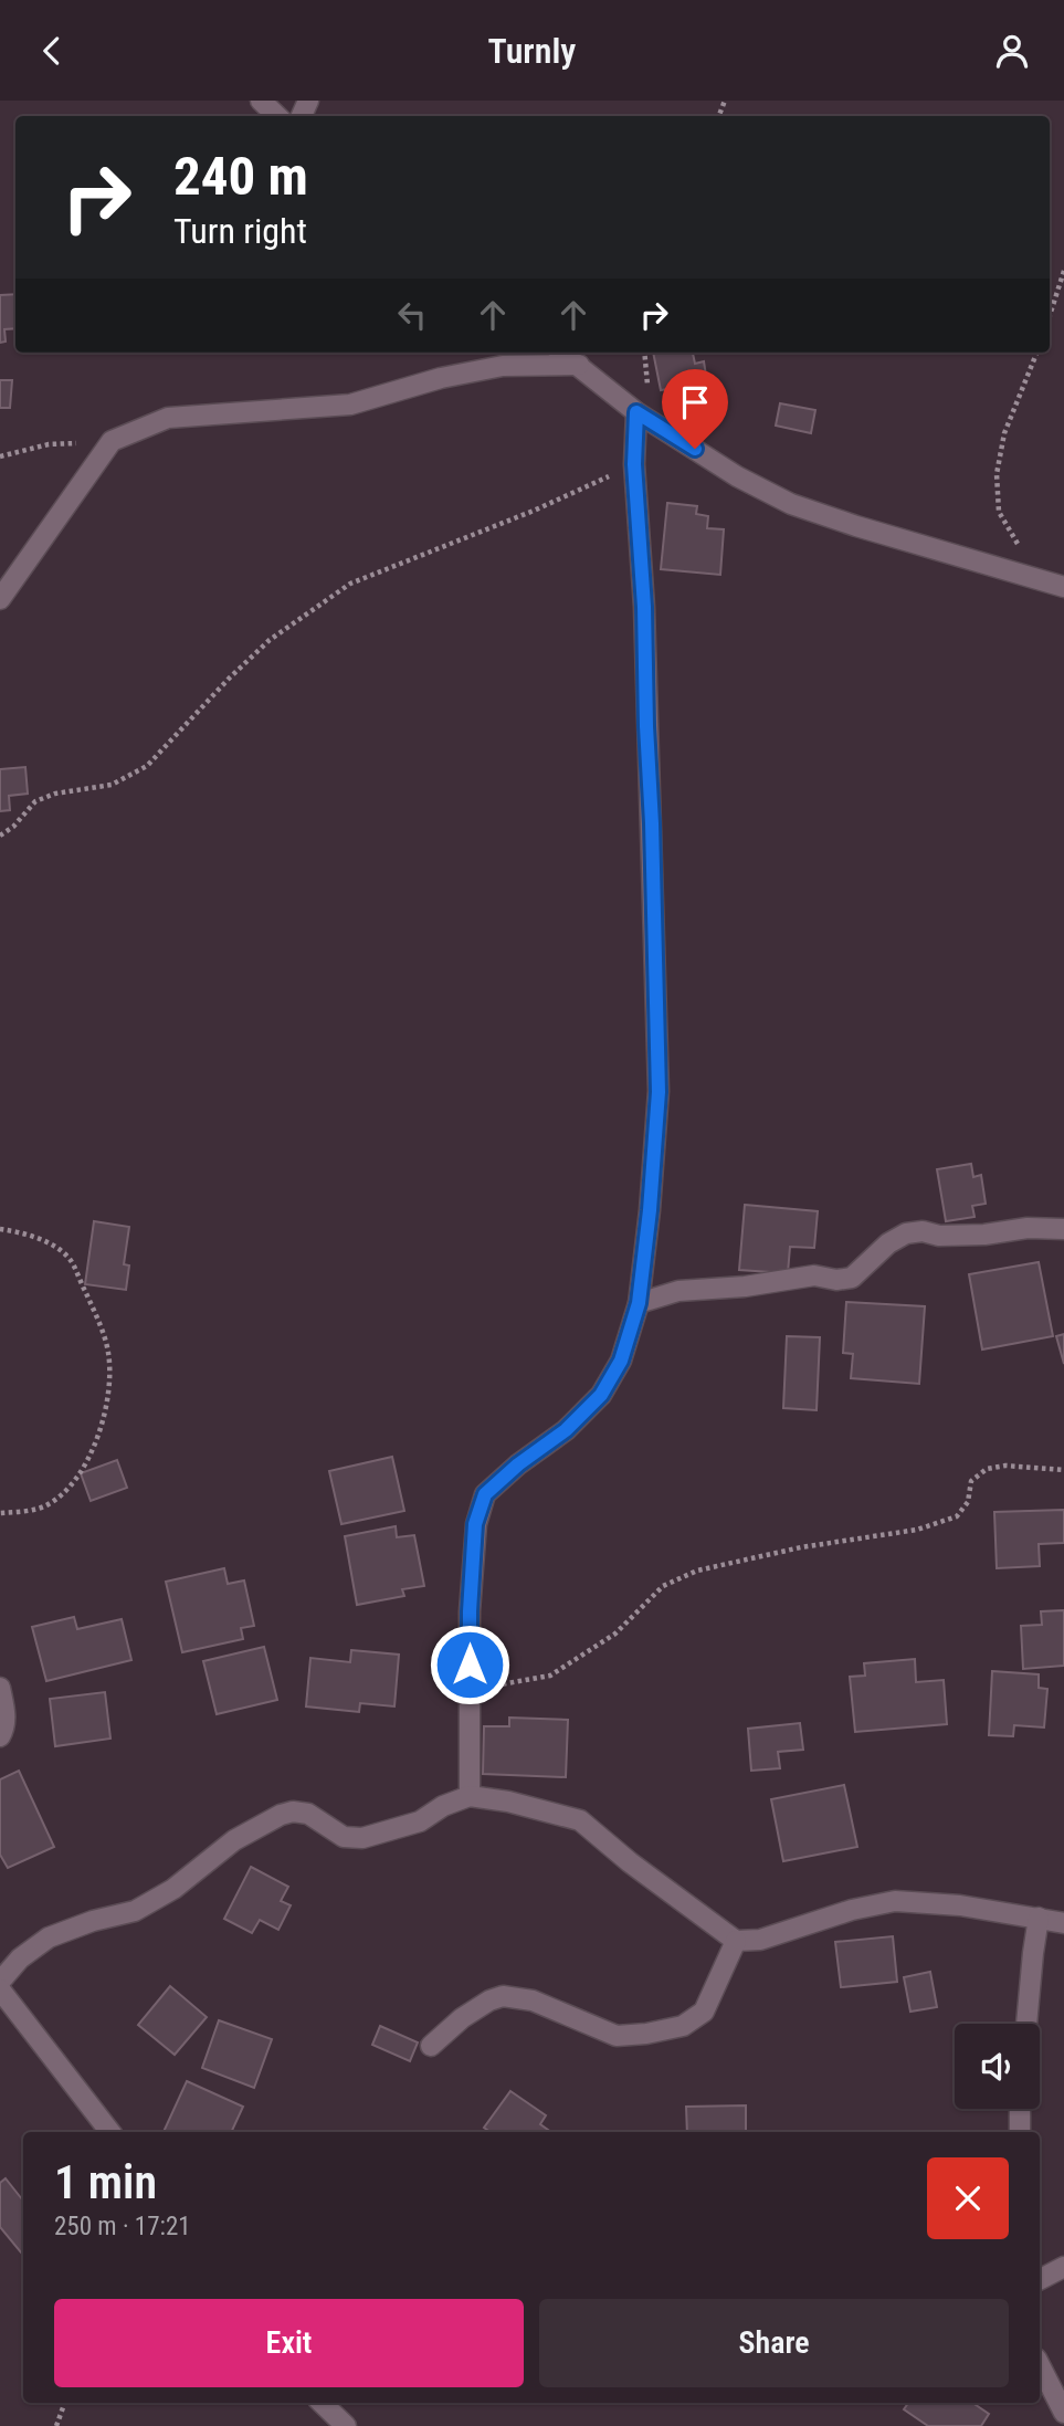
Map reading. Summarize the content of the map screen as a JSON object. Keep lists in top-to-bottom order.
{
  "page": {
    "header": "Turnly",
    "turn": ["240 m", "Turn right"],
    "heading": ["1 min", "250 m · 17:21"],
    "buttons": ["Exit", "Share"]
  }
}
